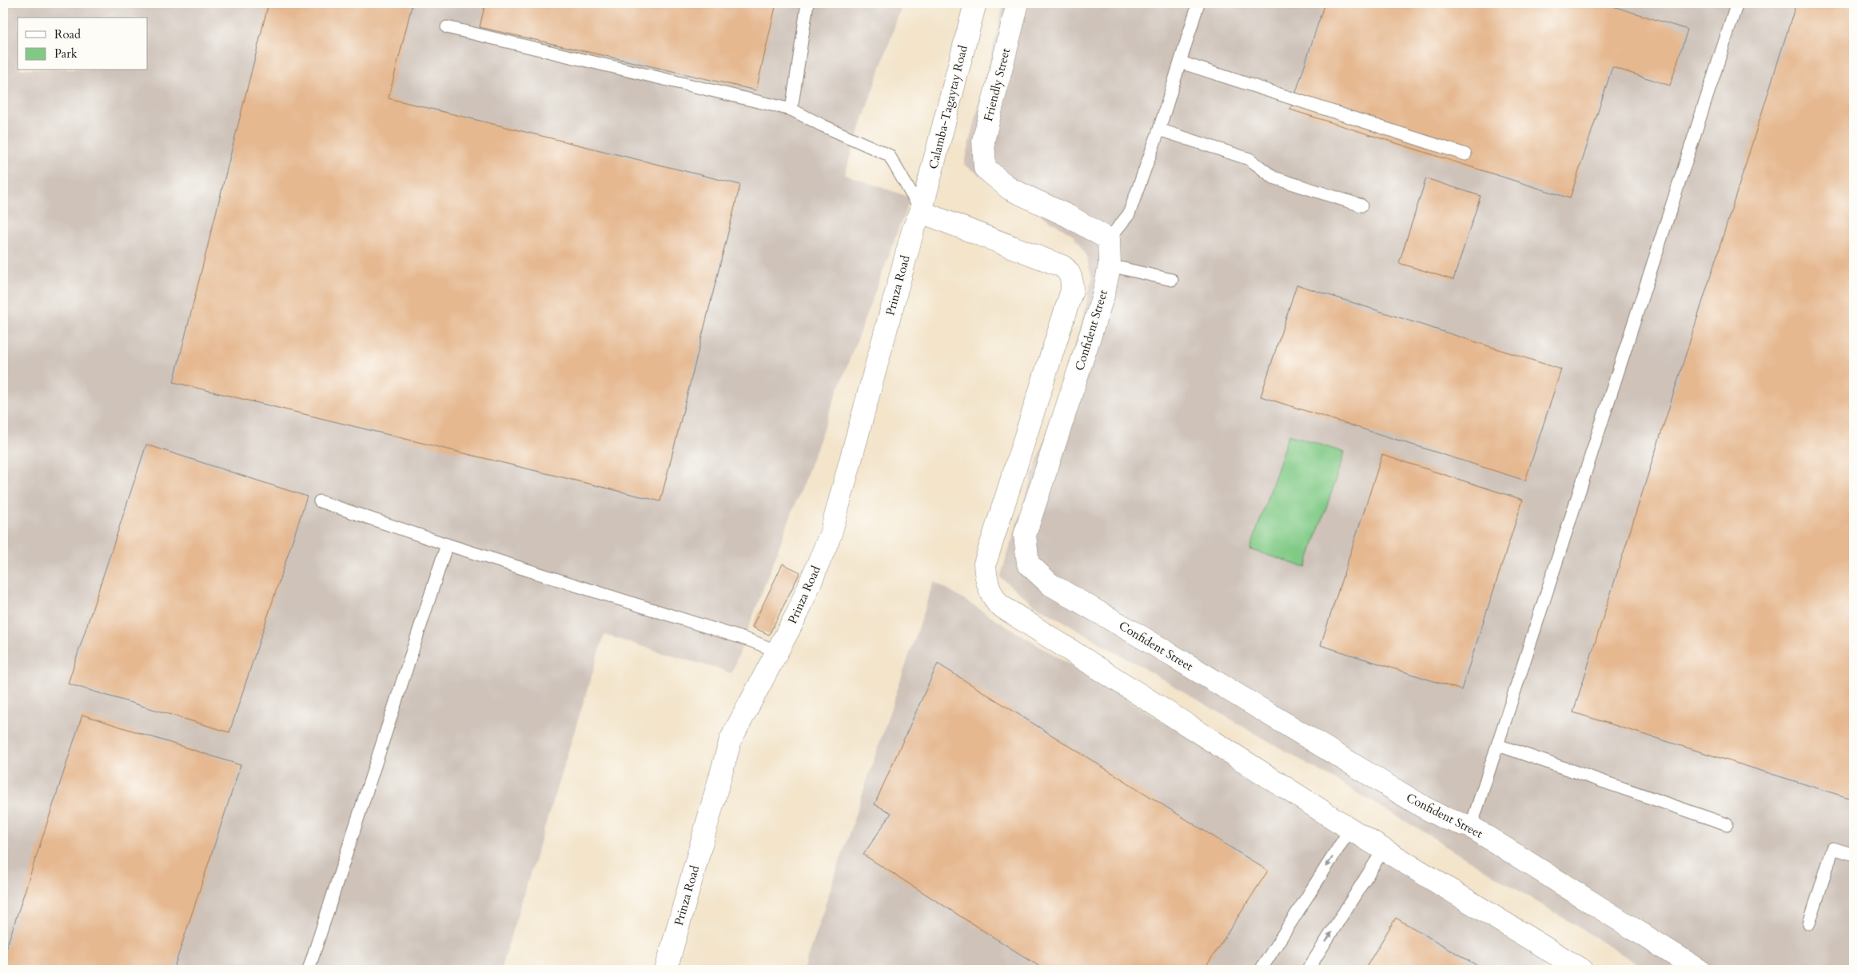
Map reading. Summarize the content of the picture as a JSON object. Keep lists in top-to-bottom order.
{
  "streets": {
    "street": [
      "Friendly Street",
      "Calamba-Tagaytay Road",
      "Prinza Road",
      "Confident Street"
    ]
  },
  "crossings": [
    ["Friendly Street", "Confident Street"],
    ["Calamba-Tagaytay Road", "Prinza Road"]
  ],
  "legend": ["Road", "Park"]
}
